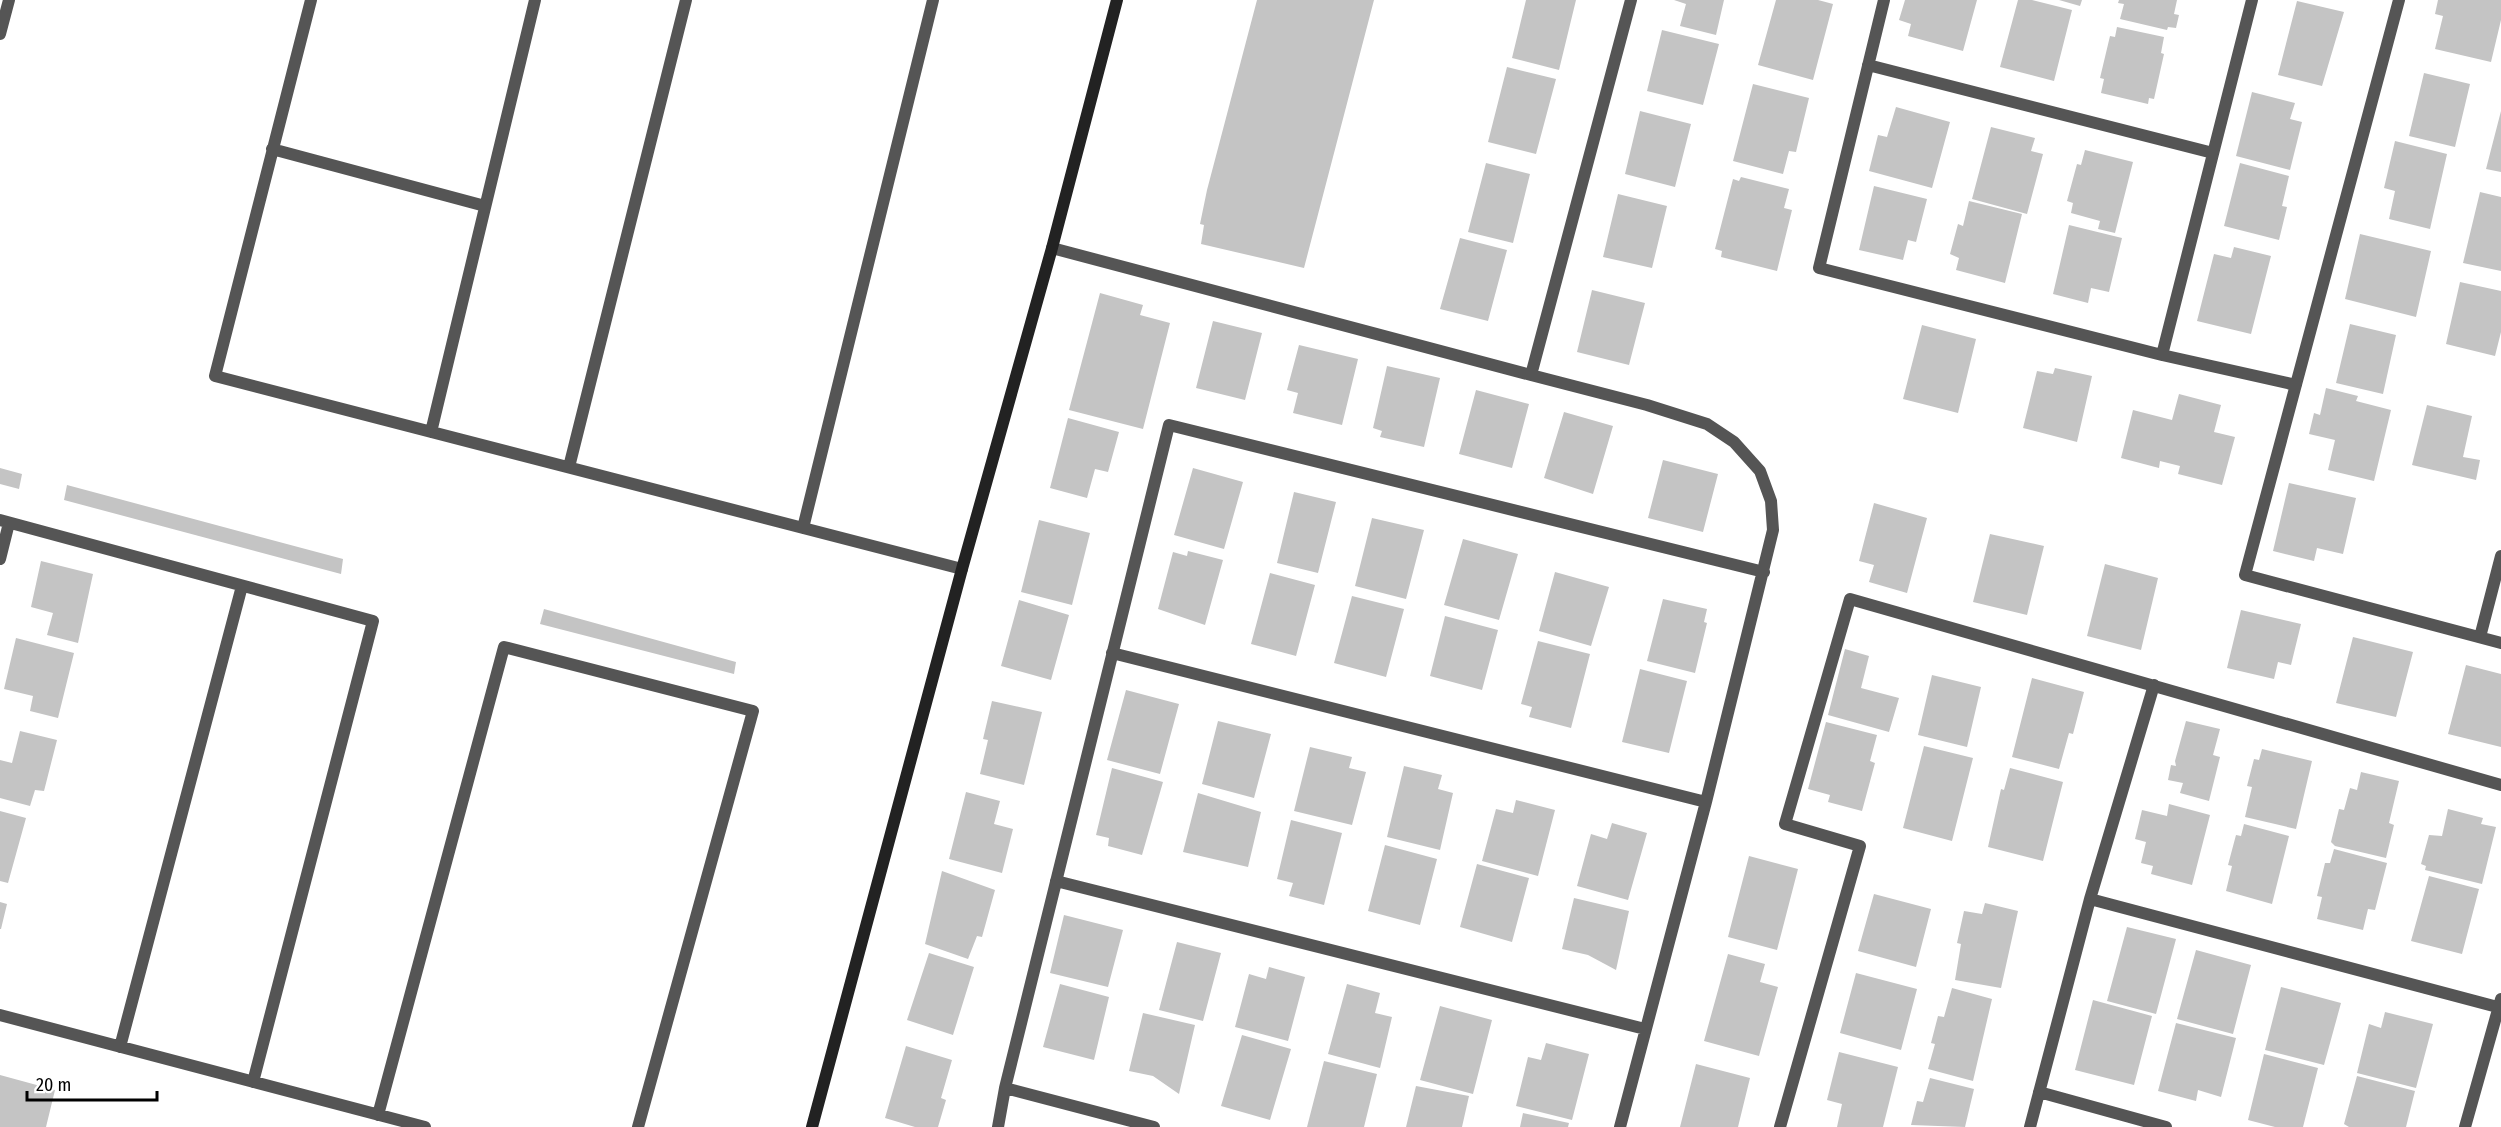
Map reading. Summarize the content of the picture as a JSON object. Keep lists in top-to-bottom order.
{
  "scale_bar": "20 m"
}
